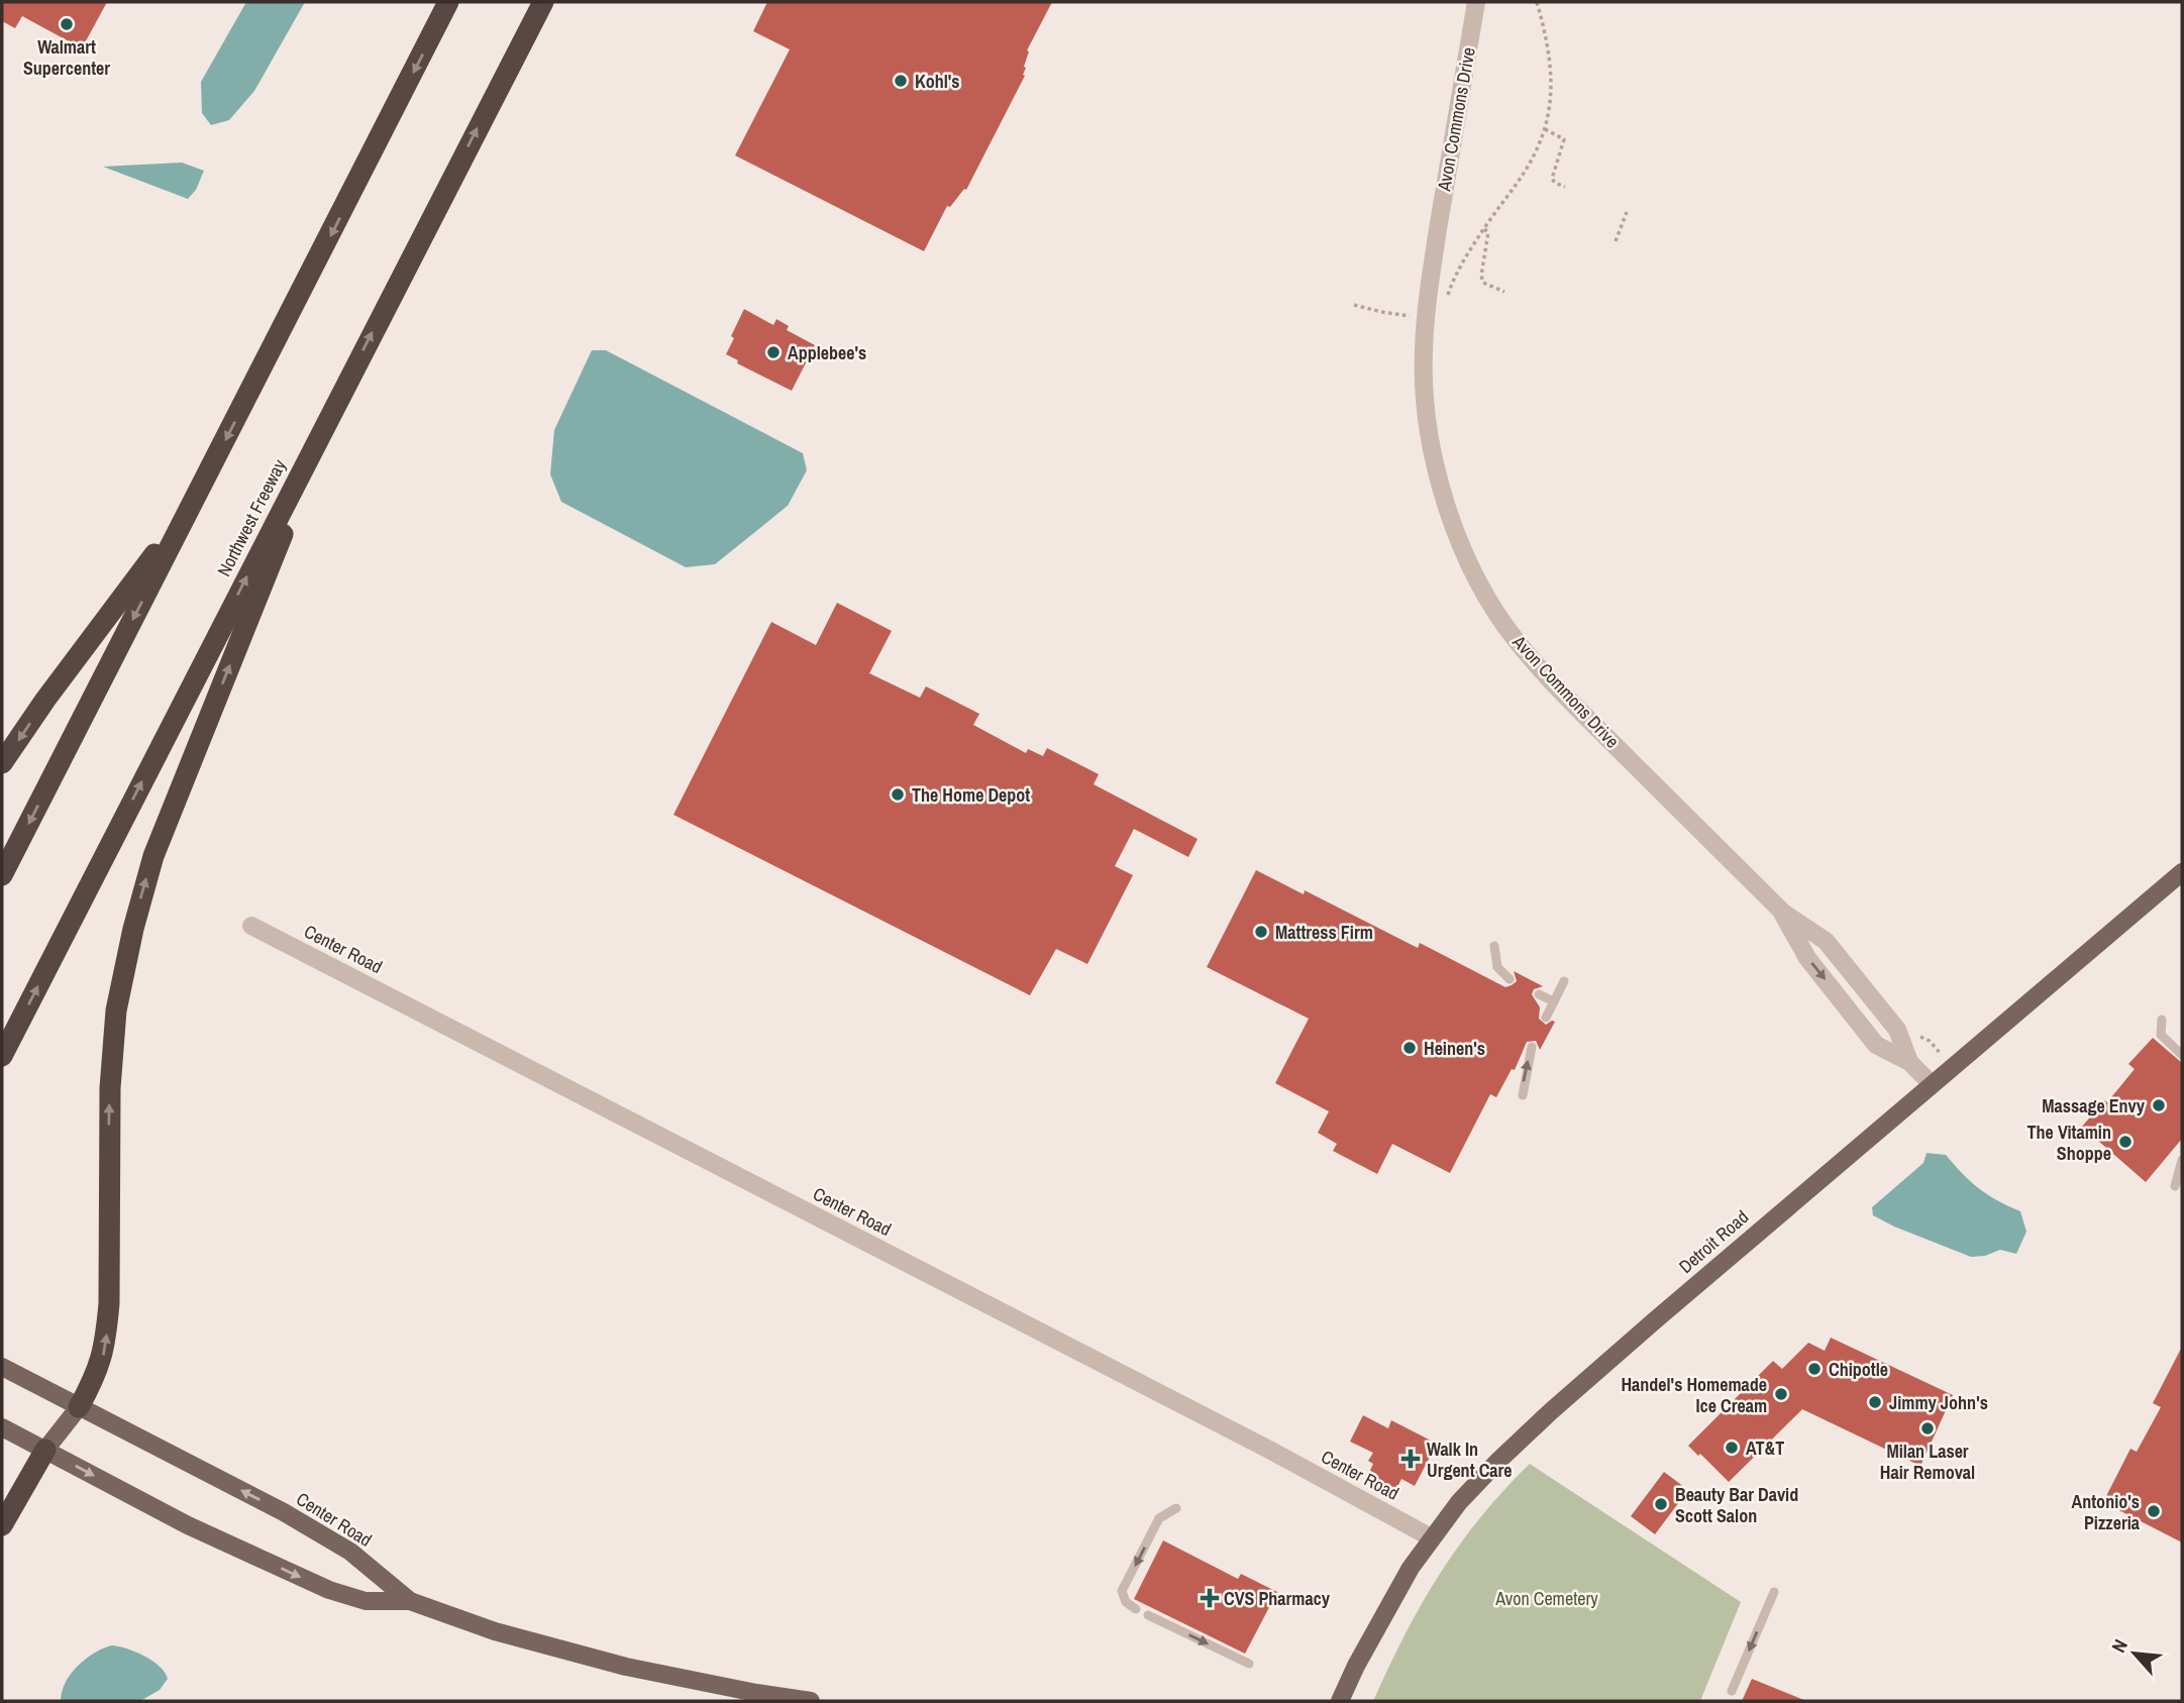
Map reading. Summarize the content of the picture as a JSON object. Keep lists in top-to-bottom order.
{
  "streets": {
    "highway": ["Northwest Freeway"],
    "main road": ["Center Road", "Detroit Road"],
    "street": ["Avon Commons Drive"]
  },
  "crossings": [
    ["Avon Commons Drive", "Detroit Road"],
    ["Center Road", "Detroit Road"]
  ],
  "parks": ["Avon Cemetery"],
  "places": {
    "other": [
      "Walmart Supercenter",
      "Kohl's",
      "Applebee's",
      "The Home Depot",
      "Mattress Firm",
      "Heinen's",
      "Massage Envy",
      "The Vitamin Shoppe",
      "Chipotle",
      "Handel's Homemade Ice Cream",
      "Jimmy John's",
      "Milan Laser Hair Removal",
      "AT&T",
      "Beauty Bar David Scott Salon",
      "Antonio's Pizzeria"
    ],
    "health": ["Walk In Urgent Care", "CVS Pharmacy"]
  },
  "north": "top left"
}
